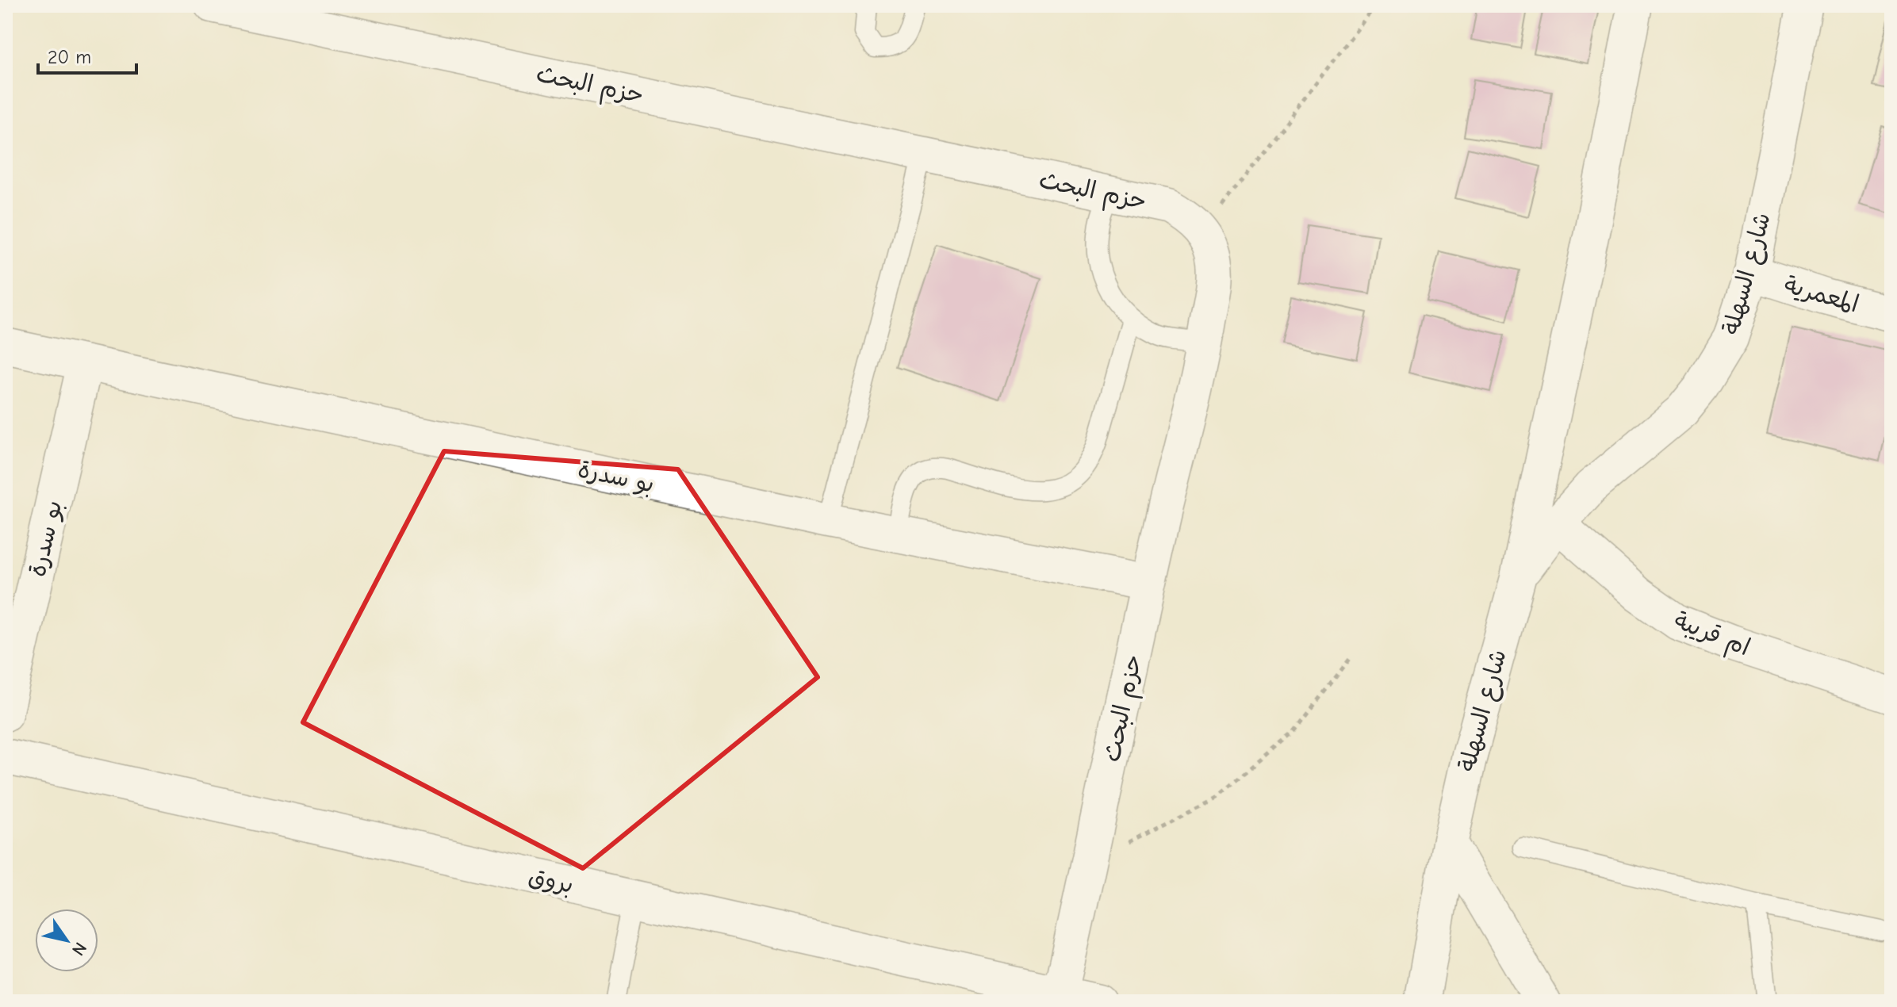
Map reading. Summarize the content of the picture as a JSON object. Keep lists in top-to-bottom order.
{
  "streets": {
    "street": [
      "حزم البحث",
      "شارع السهلة",
      "المعمرية",
      "بو سدرة",
      "ام قريبة",
      "بروق"
    ]
  },
  "crossings": [
    ["حزم البحث", "بو سدرة"],
    ["حزم البحث", "بروق"],
    ["شارع السهلة", "المعمرية"],
    ["شارع السهلة", "ام قريبة"]
  ],
  "scale_bar": "20 m",
  "north": "bottom right"
}
